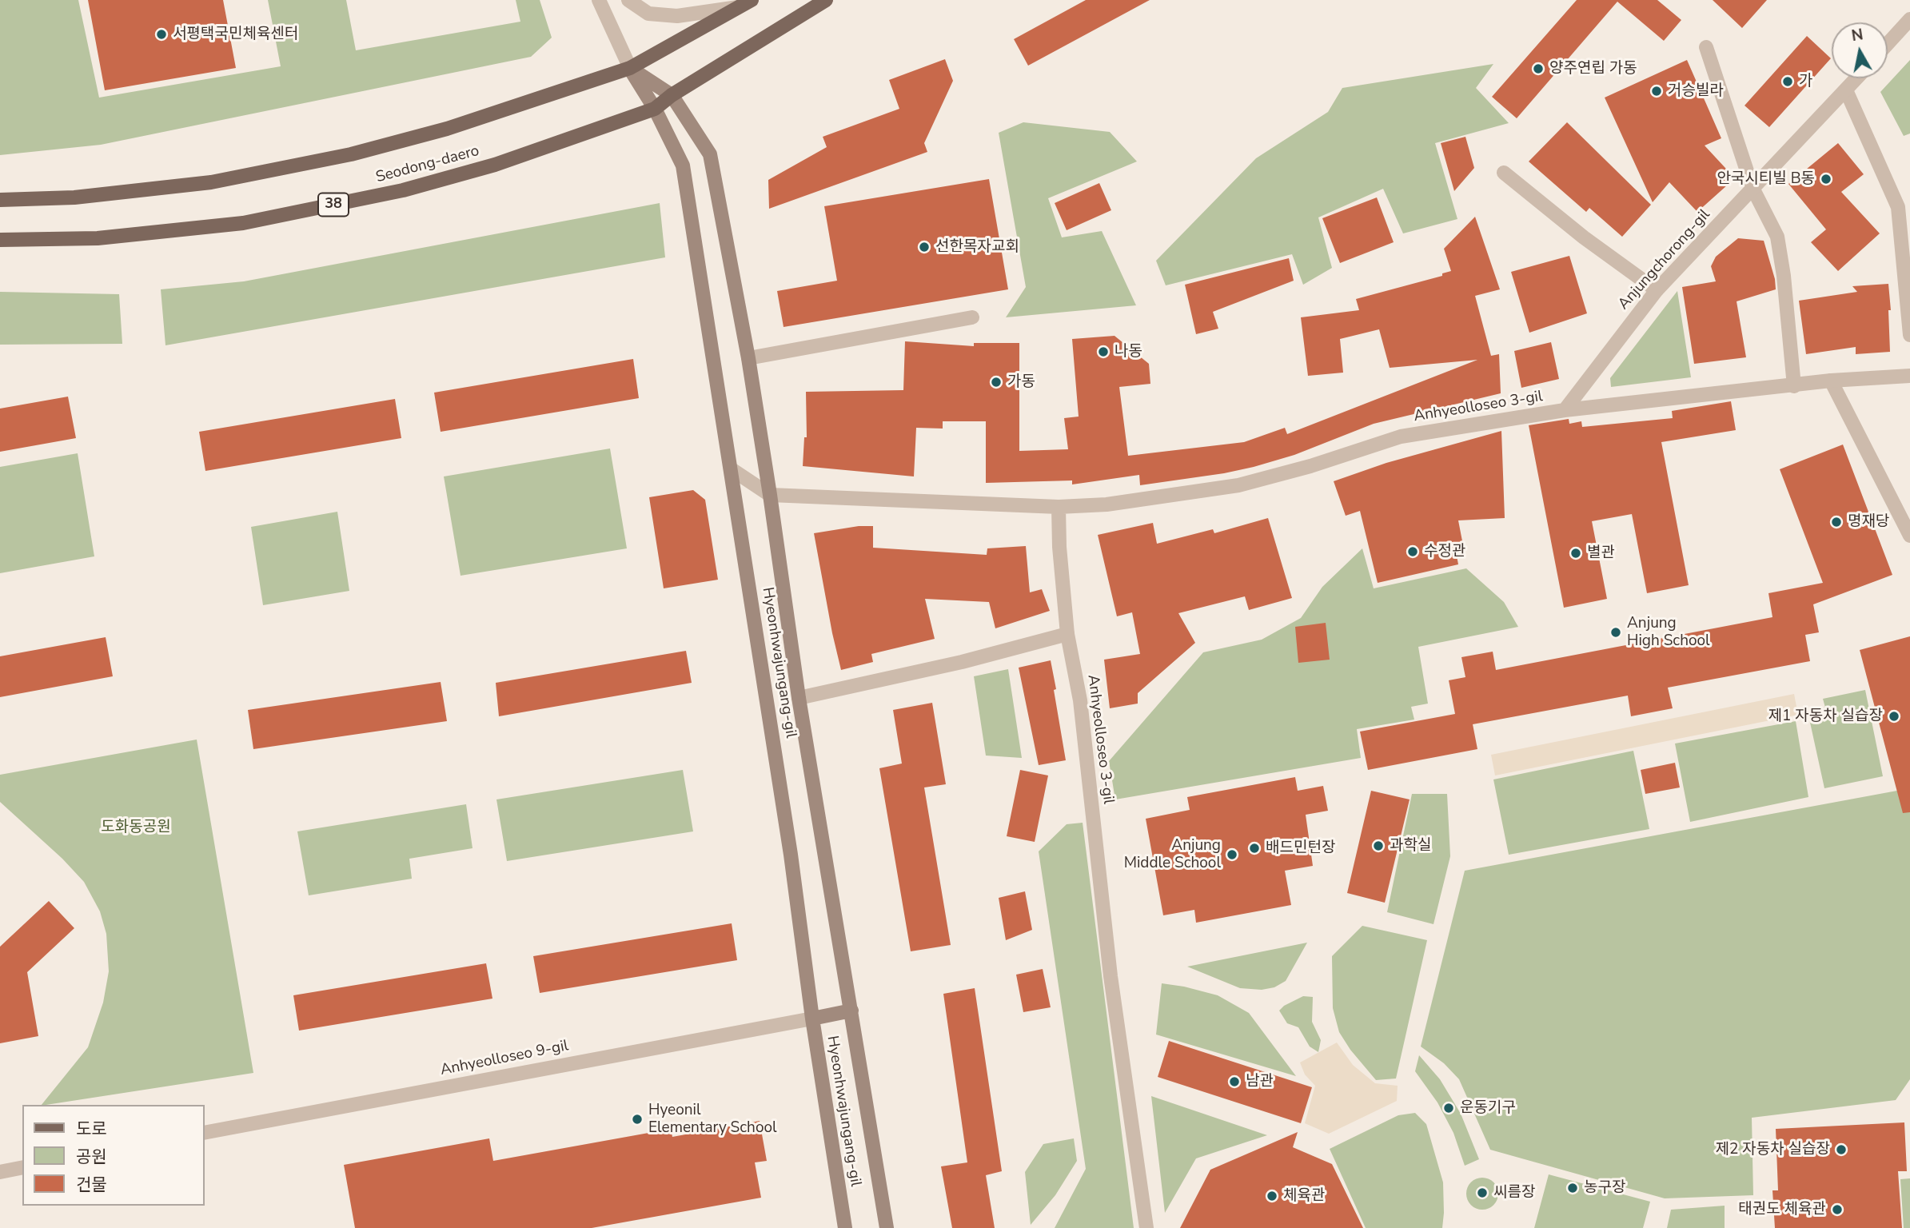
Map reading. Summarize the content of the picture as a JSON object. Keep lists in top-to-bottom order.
{
  "streets": {
    "main road": ["Seodong-daero", "38"],
    "street": [
      "Anjungchorong-gil",
      "Anhyeolloseo 3-gil",
      "Hyeonhwajungang-gil",
      "Anhyeolloseo 9-gil"
    ]
  },
  "crossings": [
    ["Seodong-daero", "Hyeonhwajungang-gil"],
    ["Anjungchorong-gil", "Anhyeolloseo 3-gil"],
    ["Hyeonhwajungang-gil", "Anhyeolloseo 9-gil"]
  ],
  "parks": ["도화동공원"],
  "places": [
    "서평택국민체육센터",
    "양주연립 가동",
    "가",
    "거승빌라",
    "안국시티빌 B동",
    "선한목자교회",
    "나동",
    "가동",
    "명재당",
    "수정관",
    "별관",
    "Anjung High School",
    "제1 자동차 실습장",
    "과학실",
    "배드민턴장",
    "Anjung Middle School",
    "남관",
    "운동기구",
    "Hyeonil Elementary School",
    "제2 자동차 실습장",
    "농구장",
    "씨름장",
    "체육관",
    "태권도 체육관"
  ],
  "legend": ["도로", "공원", "건물"],
  "north": "top"
}
